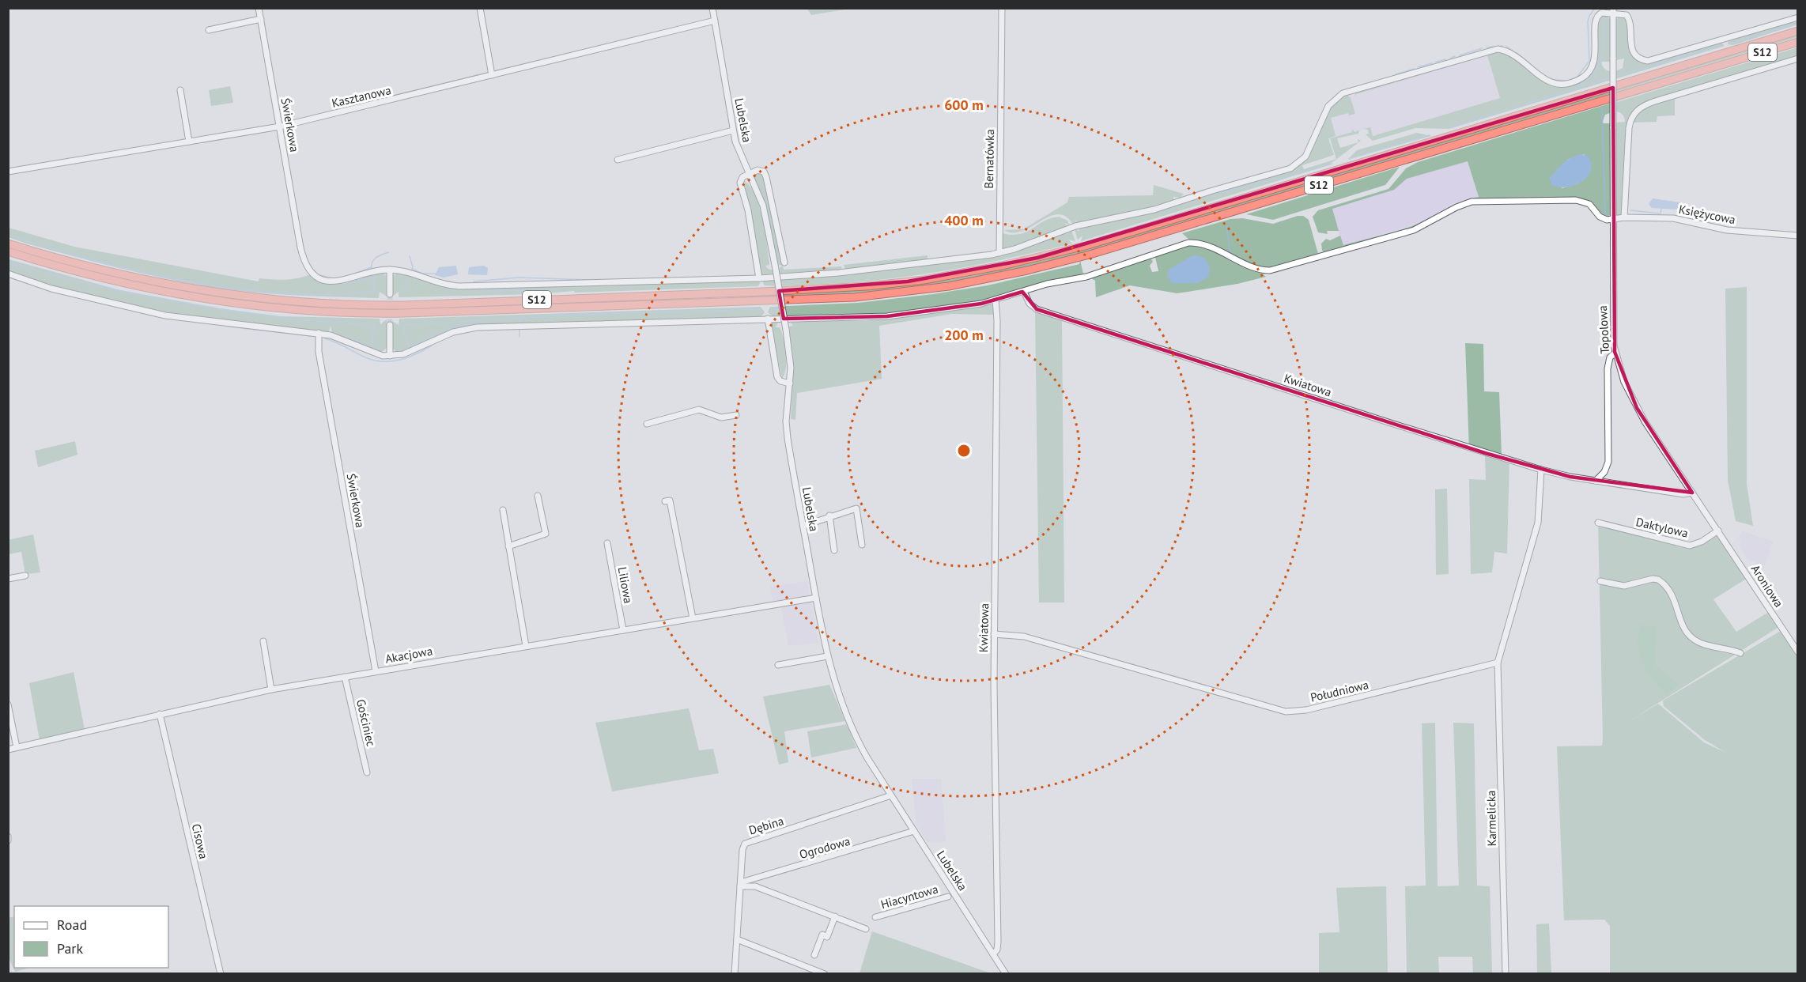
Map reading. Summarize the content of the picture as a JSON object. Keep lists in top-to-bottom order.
{
  "streets": {
    "highway": ["S12"],
    "street": [
      "Kasztanowa",
      "Lubelska",
      "Świerkowa",
      "Bernatówka",
      "Księżycowa",
      "Topolowa",
      "Kwiatowa",
      "Daktylowa",
      "Liliowa",
      "Aroniowa",
      "Akacjowa",
      "Południowa",
      "Gościniec",
      "Karmelicka",
      "Dębina",
      "Cisowa",
      "Ogrodowa",
      "Hiacyntowa"
    ]
  },
  "crossings": [
    ["Kasztanowa", "Lubelska"],
    ["Kasztanowa", "Świerkowa"],
    ["Lubelska", "Kwiatowa"],
    ["Lubelska", "Akacjowa"],
    ["Lubelska", "Dębina"],
    ["Lubelska", "Ogrodowa"],
    ["Świerkowa", "Akacjowa"],
    ["Księżycowa", "Topolowa"],
    ["Topolowa", "Kwiatowa"],
    ["Topolowa", "Daktylowa"],
    ["Topolowa", "Aroniowa"],
    ["Kwiatowa", "Południowa"],
    ["Daktylowa", "Aroniowa"],
    ["Liliowa", "Akacjowa"],
    ["Akacjowa", "Gościniec"],
    ["Akacjowa", "Cisowa"],
    ["Południowa", "Karmelicka"],
    ["Dębina", "Ogrodowa"]
  ],
  "legend": ["Road", "Park"],
  "rings": ["600 m", "400 m", "200 m"]
}
